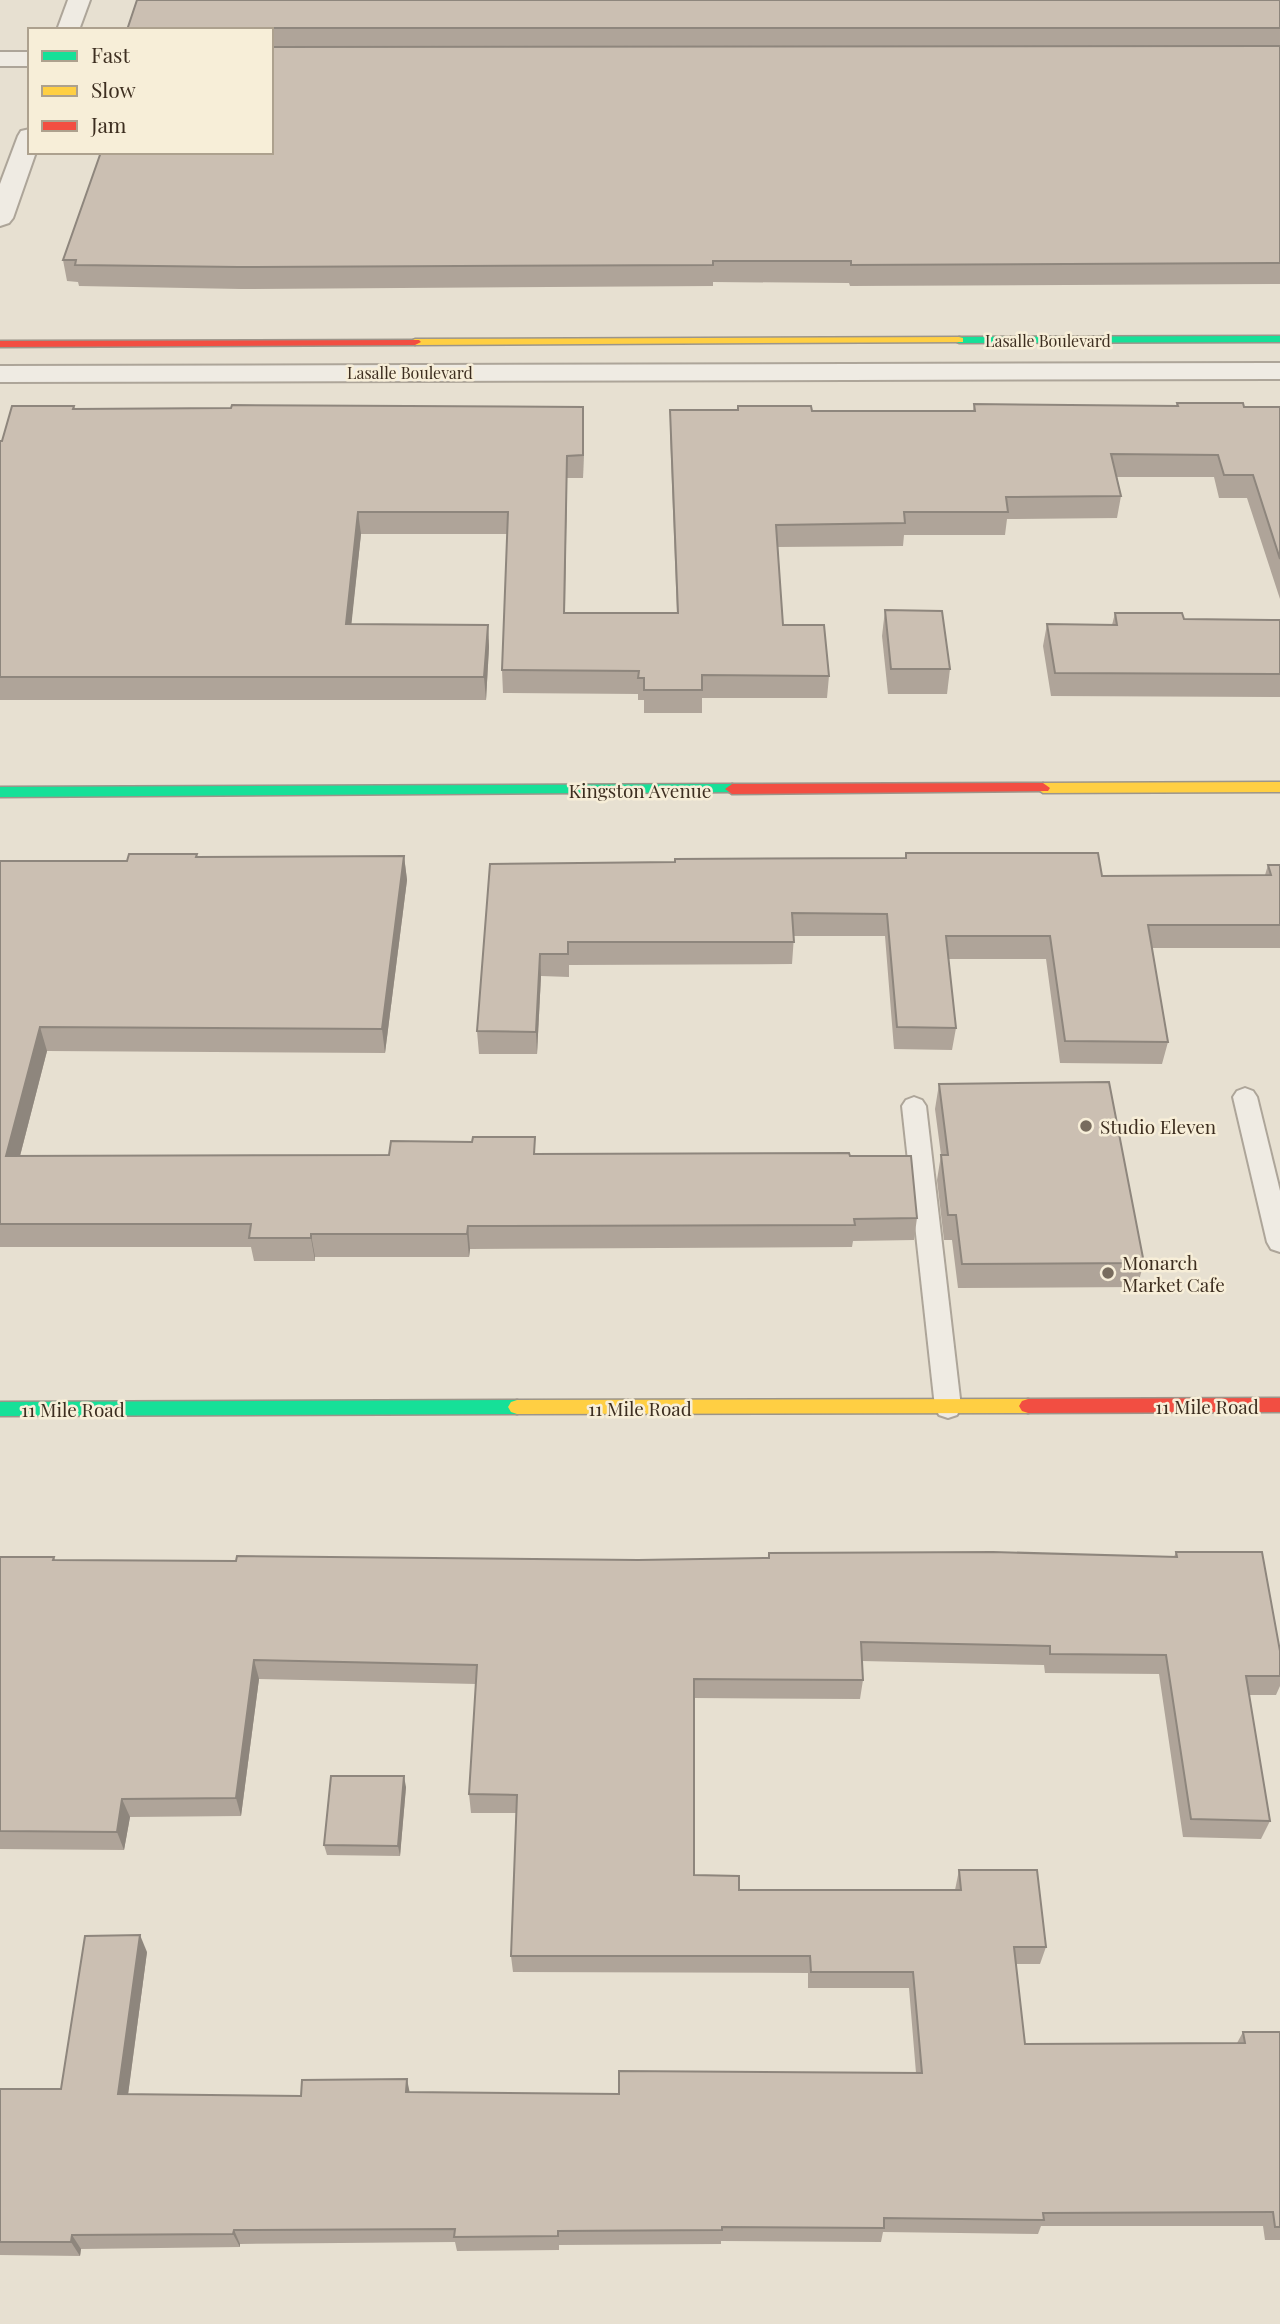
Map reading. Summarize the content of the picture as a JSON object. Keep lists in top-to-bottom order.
{
  "streets": {
    "street": ["Lasalle Boulevard", "Kingston Avenue", "11 Mile Road"]
  },
  "places": ["Studio Eleven", "Monarch Market Cafe"],
  "legend": ["Fast", "Slow", "Jam"]
}
